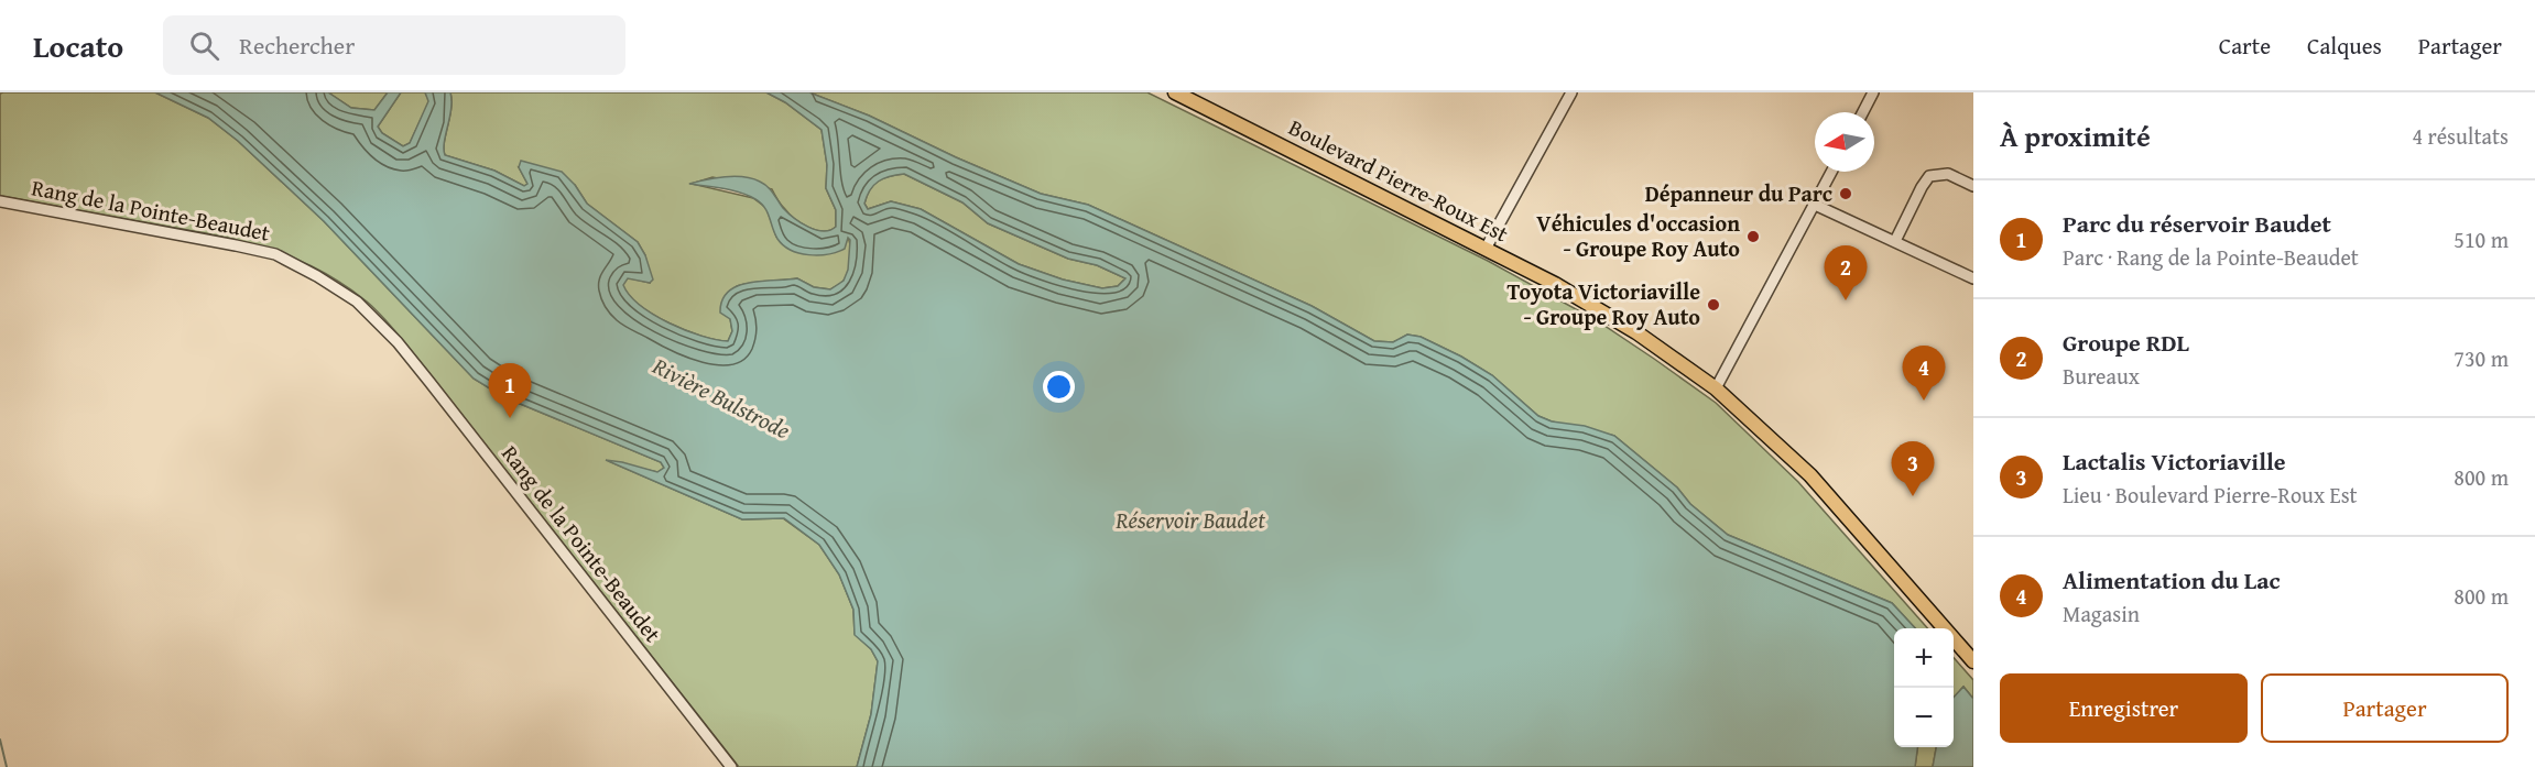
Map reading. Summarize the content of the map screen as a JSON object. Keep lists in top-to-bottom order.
{
  "streets": {
    "main road": ["Boulevard Pierre-Roux Est"],
    "street": ["Rang de la Pointe-Beaudet"]
  },
  "water": ["Rivière Bulstrode", "Réservoir Baudet"],
  "places": ["Dépanneur du Parc", "Véhicules d'occasion - Groupe Roy Auto", "Toyota Victoriaville - Groupe Roy Auto"],
  "north": "left",
  "page": {
    "header": "Locato",
    "search": "Rechercher",
    "nav": ["Carte", "Calques", "Partager"],
    "heading": ["À proximité", "4 résultats"],
    "list": [
      {
        "mark": "1",
        "name": "Parc du réservoir Baudet",
        "note": "Parc · Rang de la Pointe-Beaudet",
        "value": "510 m"
      },
      {
        "mark": "2",
        "name": "Groupe RDL",
        "note": "Bureaux",
        "value": "730 m"
      },
      {
        "mark": "3",
        "name": "Lactalis Victoriaville",
        "note": "Lieu · Boulevard Pierre-Roux Est",
        "value": "800 m"
      },
      {
        "mark": "4",
        "name": "Alimentation du Lac",
        "note": "Magasin",
        "value": "800 m"
      }
    ],
    "pins": [
      "2",
      "4",
      "1",
      "3"
    ],
    "map_buttons": ["+", "−"],
    "buttons": ["Enregistrer", "Partager"]
  }
}
